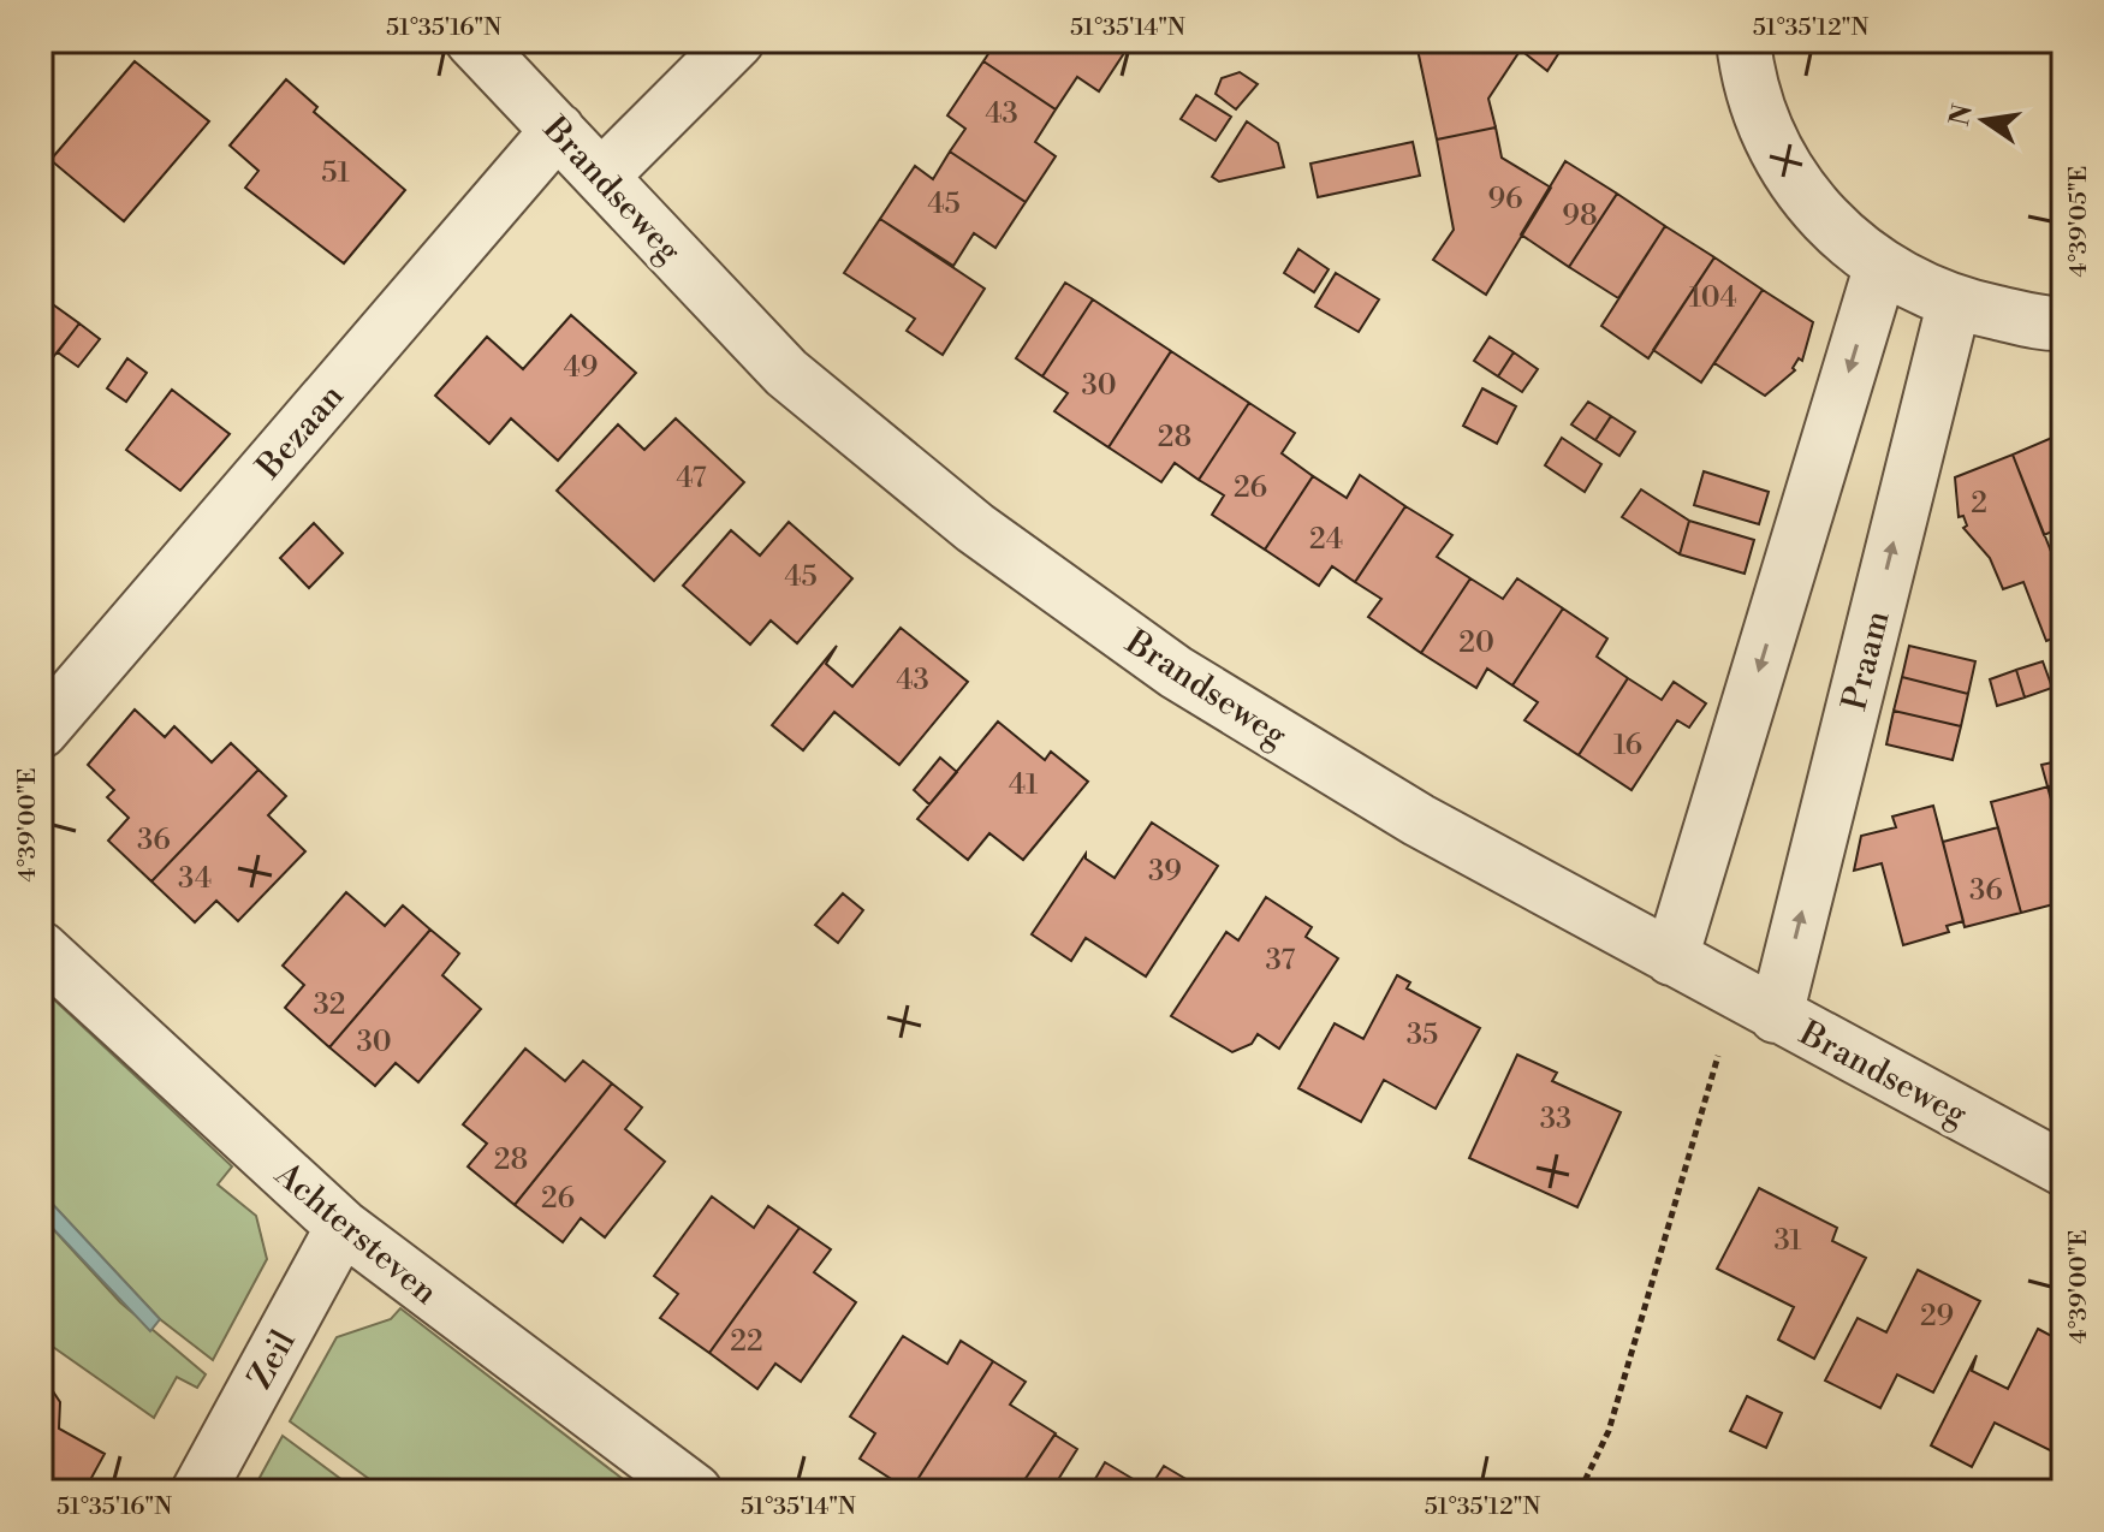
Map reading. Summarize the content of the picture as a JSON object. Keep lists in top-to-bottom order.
{
  "streets": {
    "street": [
      "Brandseweg",
      "Bezaan",
      "Praam",
      "Achtersteven",
      "Zeil"
    ]
  },
  "crossings": [
    ["Brandseweg", "Bezaan"],
    ["Brandseweg", "Praam"],
    ["Achtersteven", "Zeil"]
  ],
  "house_numbers": [
    "43",
    "51",
    "96",
    "45",
    "98",
    "104",
    "49",
    "30",
    "28",
    "47",
    "26",
    "2",
    "24",
    "45",
    "20",
    "43",
    "16",
    "41",
    "36",
    "39",
    "34",
    "36",
    "37",
    "32",
    "35",
    "30",
    "33",
    "28",
    "26",
    "31",
    "29",
    "22"
  ],
  "north": "left",
  "coordinates": [
    "51°35'16\"N",
    "51°35'14\"N",
    "51°35'12\"N",
    "4°39'05\"E",
    "4°39'00\"E"
  ]
}
